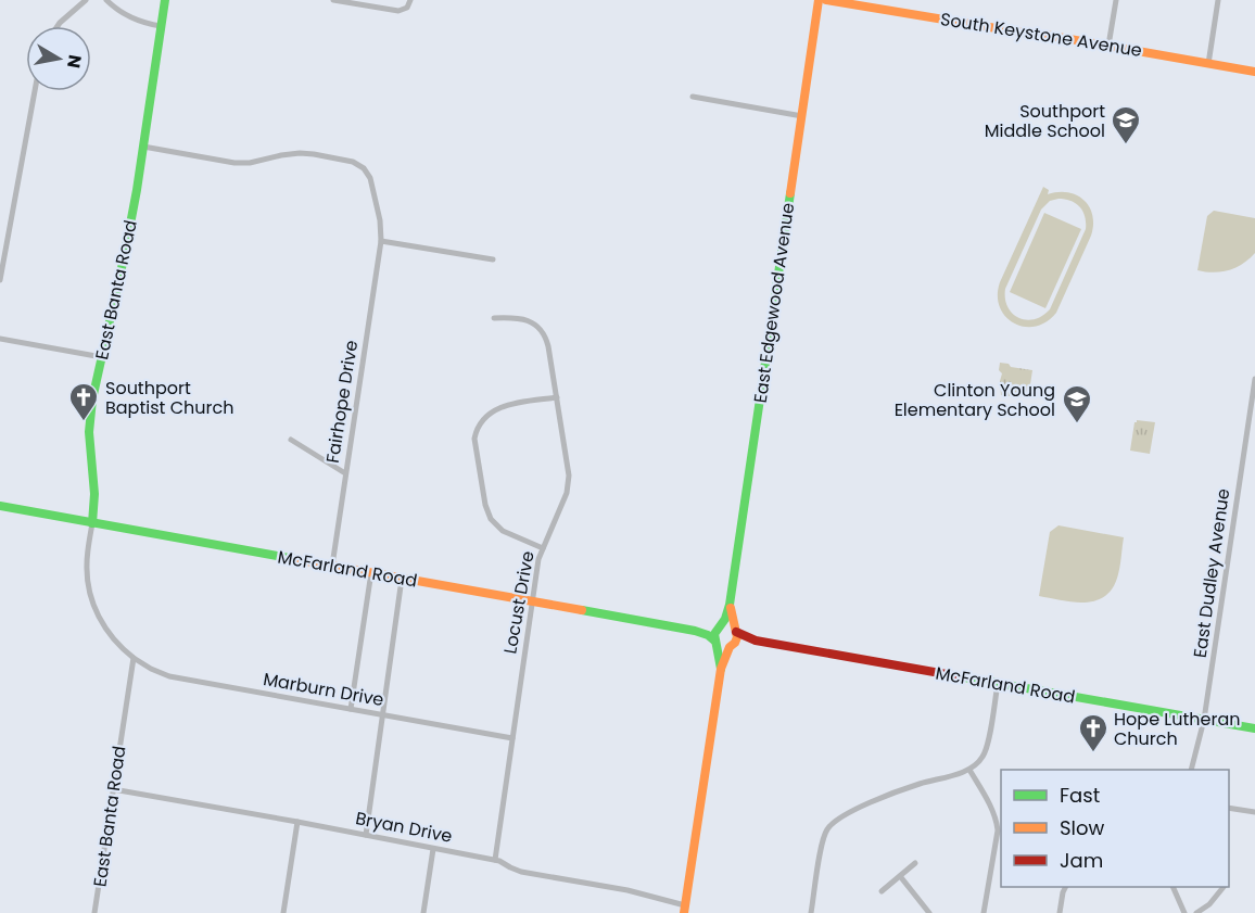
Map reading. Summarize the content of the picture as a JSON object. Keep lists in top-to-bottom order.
{
  "streets": {
    "street": [
      "South Keystone Avenue",
      "East Banta Road",
      "East Edgewood Avenue",
      "Fairhope Drive",
      "McFarland Road",
      "East Dudley Avenue",
      "Locust Drive",
      "Marburn Drive",
      "Bryan Drive"
    ]
  },
  "crossings": [
    ["East Banta Road", "Fairhope Drive"],
    ["East Banta Road", "McFarland Road"],
    ["East Banta Road", "Marburn Drive"],
    ["East Banta Road", "Bryan Drive"],
    ["East Edgewood Avenue", "McFarland Road"],
    ["East Edgewood Avenue", "Bryan Drive"],
    ["Fairhope Drive", "McFarland Road"],
    ["McFarland Road", "East Dudley Avenue"],
    ["McFarland Road", "Locust Drive"],
    ["Locust Drive", "Marburn Drive"],
    ["Locust Drive", "Bryan Drive"]
  ],
  "places": {
    "school or university": ["Southport Middle School", "Clinton Young Elementary School"],
    "church": ["Southport Baptist Church", "Hope Lutheran Church"]
  },
  "legend": ["Fast", "Slow", "Jam"],
  "north": "right"
}
